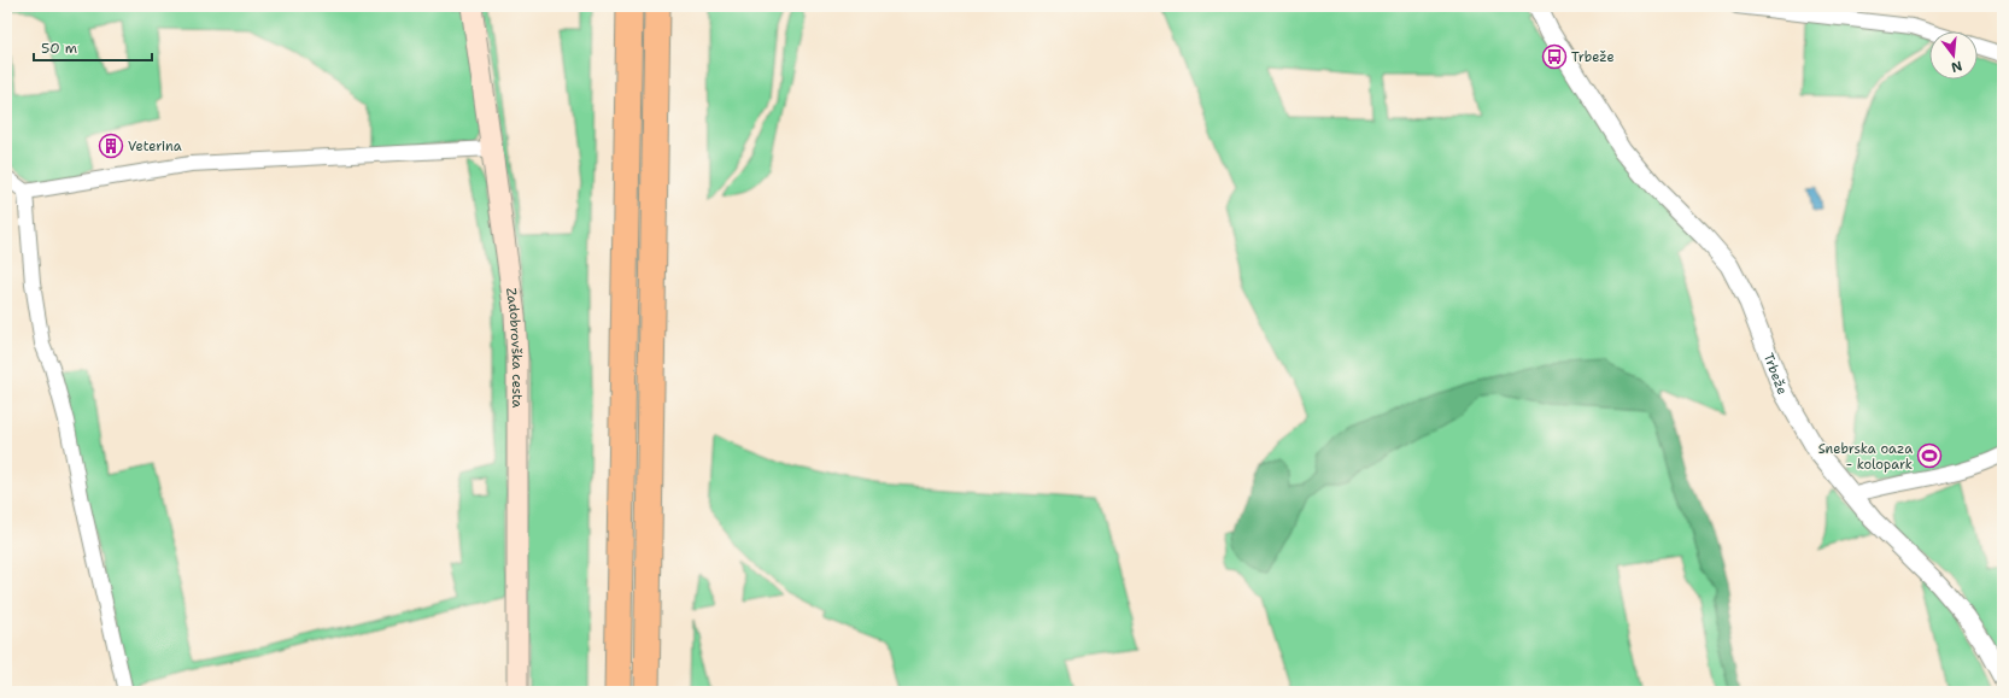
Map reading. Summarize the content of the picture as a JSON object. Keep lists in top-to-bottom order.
{
  "streets": {
    "main road": ["Zadobrovška cesta"],
    "street": ["Trbeže"]
  },
  "places": {
    "bus stop": ["Trbeže"],
    "building": ["Veterina"],
    "sports": ["Snebrska oaza - kolopark"]
  },
  "scale_bar": "50 m",
  "north": "bottom"
}
